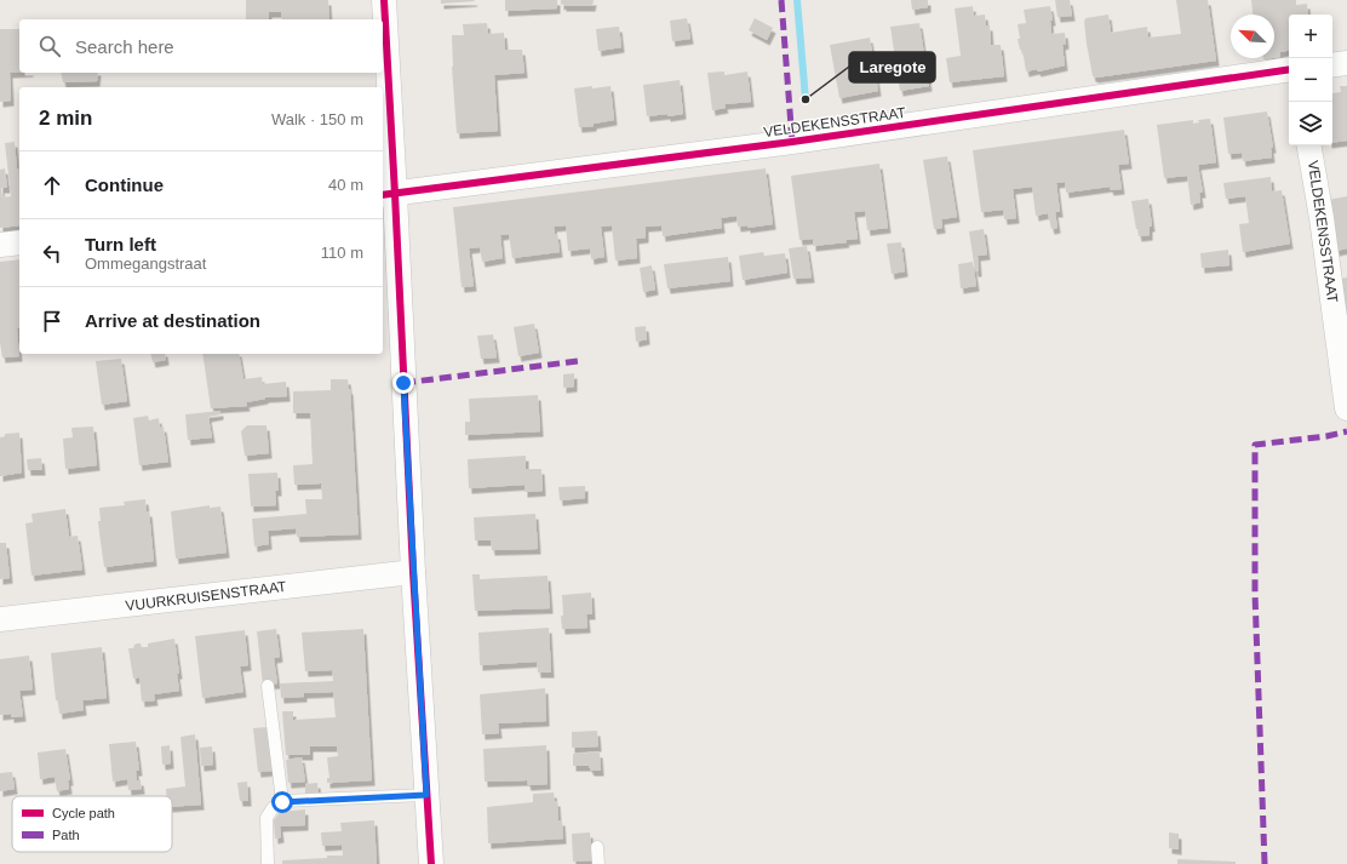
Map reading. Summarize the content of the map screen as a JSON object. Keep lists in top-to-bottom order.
{
  "streets": {
    "street": ["VELDEKENSSTRAAT", "VUURKRUISENSTRAAT"]
  },
  "places": ["Laregote"],
  "legend": ["Cycle path", "Path"],
  "north": "top left",
  "page": {
    "map_buttons": ["+", "−"],
    "search": "Search here",
    "heading": ["2 min", "Walk · 150 m"],
    "list": [
      ["Continue", "40 m"],
      ["Turn left", "Ommegangstraat", "110 m"],
      "Arrive at destination"
    ]
  }
}
